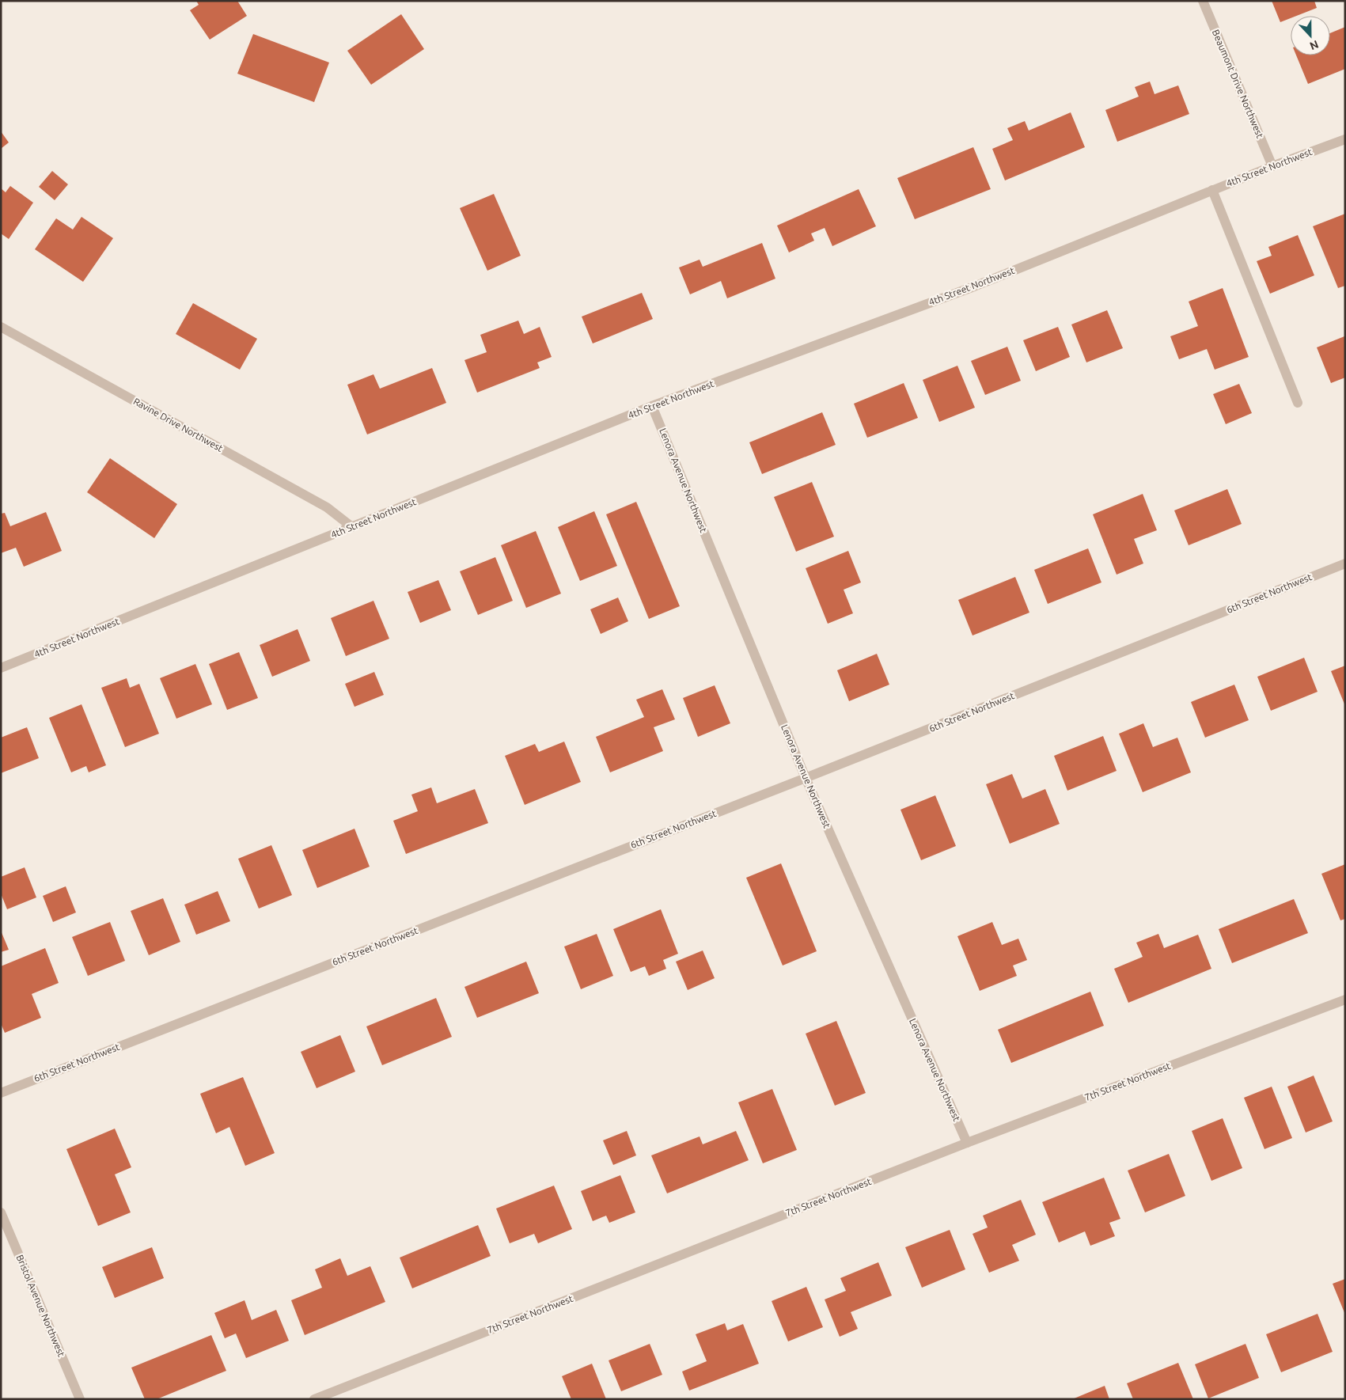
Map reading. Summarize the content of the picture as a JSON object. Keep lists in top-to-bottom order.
{
  "streets": {
    "street": [
      "Beaumont Drive Northwest",
      "4th Street Northwest",
      "Ravine Drive Northwest",
      "Lenora Avenue Northwest",
      "6th Street Northwest",
      "7th Street Northwest",
      "Bristol Avenue Northwest"
    ]
  },
  "crossings": [
    ["Beaumont Drive Northwest", "4th Street Northwest"],
    ["4th Street Northwest", "Ravine Drive Northwest"],
    ["4th Street Northwest", "Lenora Avenue Northwest"],
    ["Lenora Avenue Northwest", "6th Street Northwest"],
    ["Lenora Avenue Northwest", "7th Street Northwest"]
  ],
  "north": "bottom"
}
